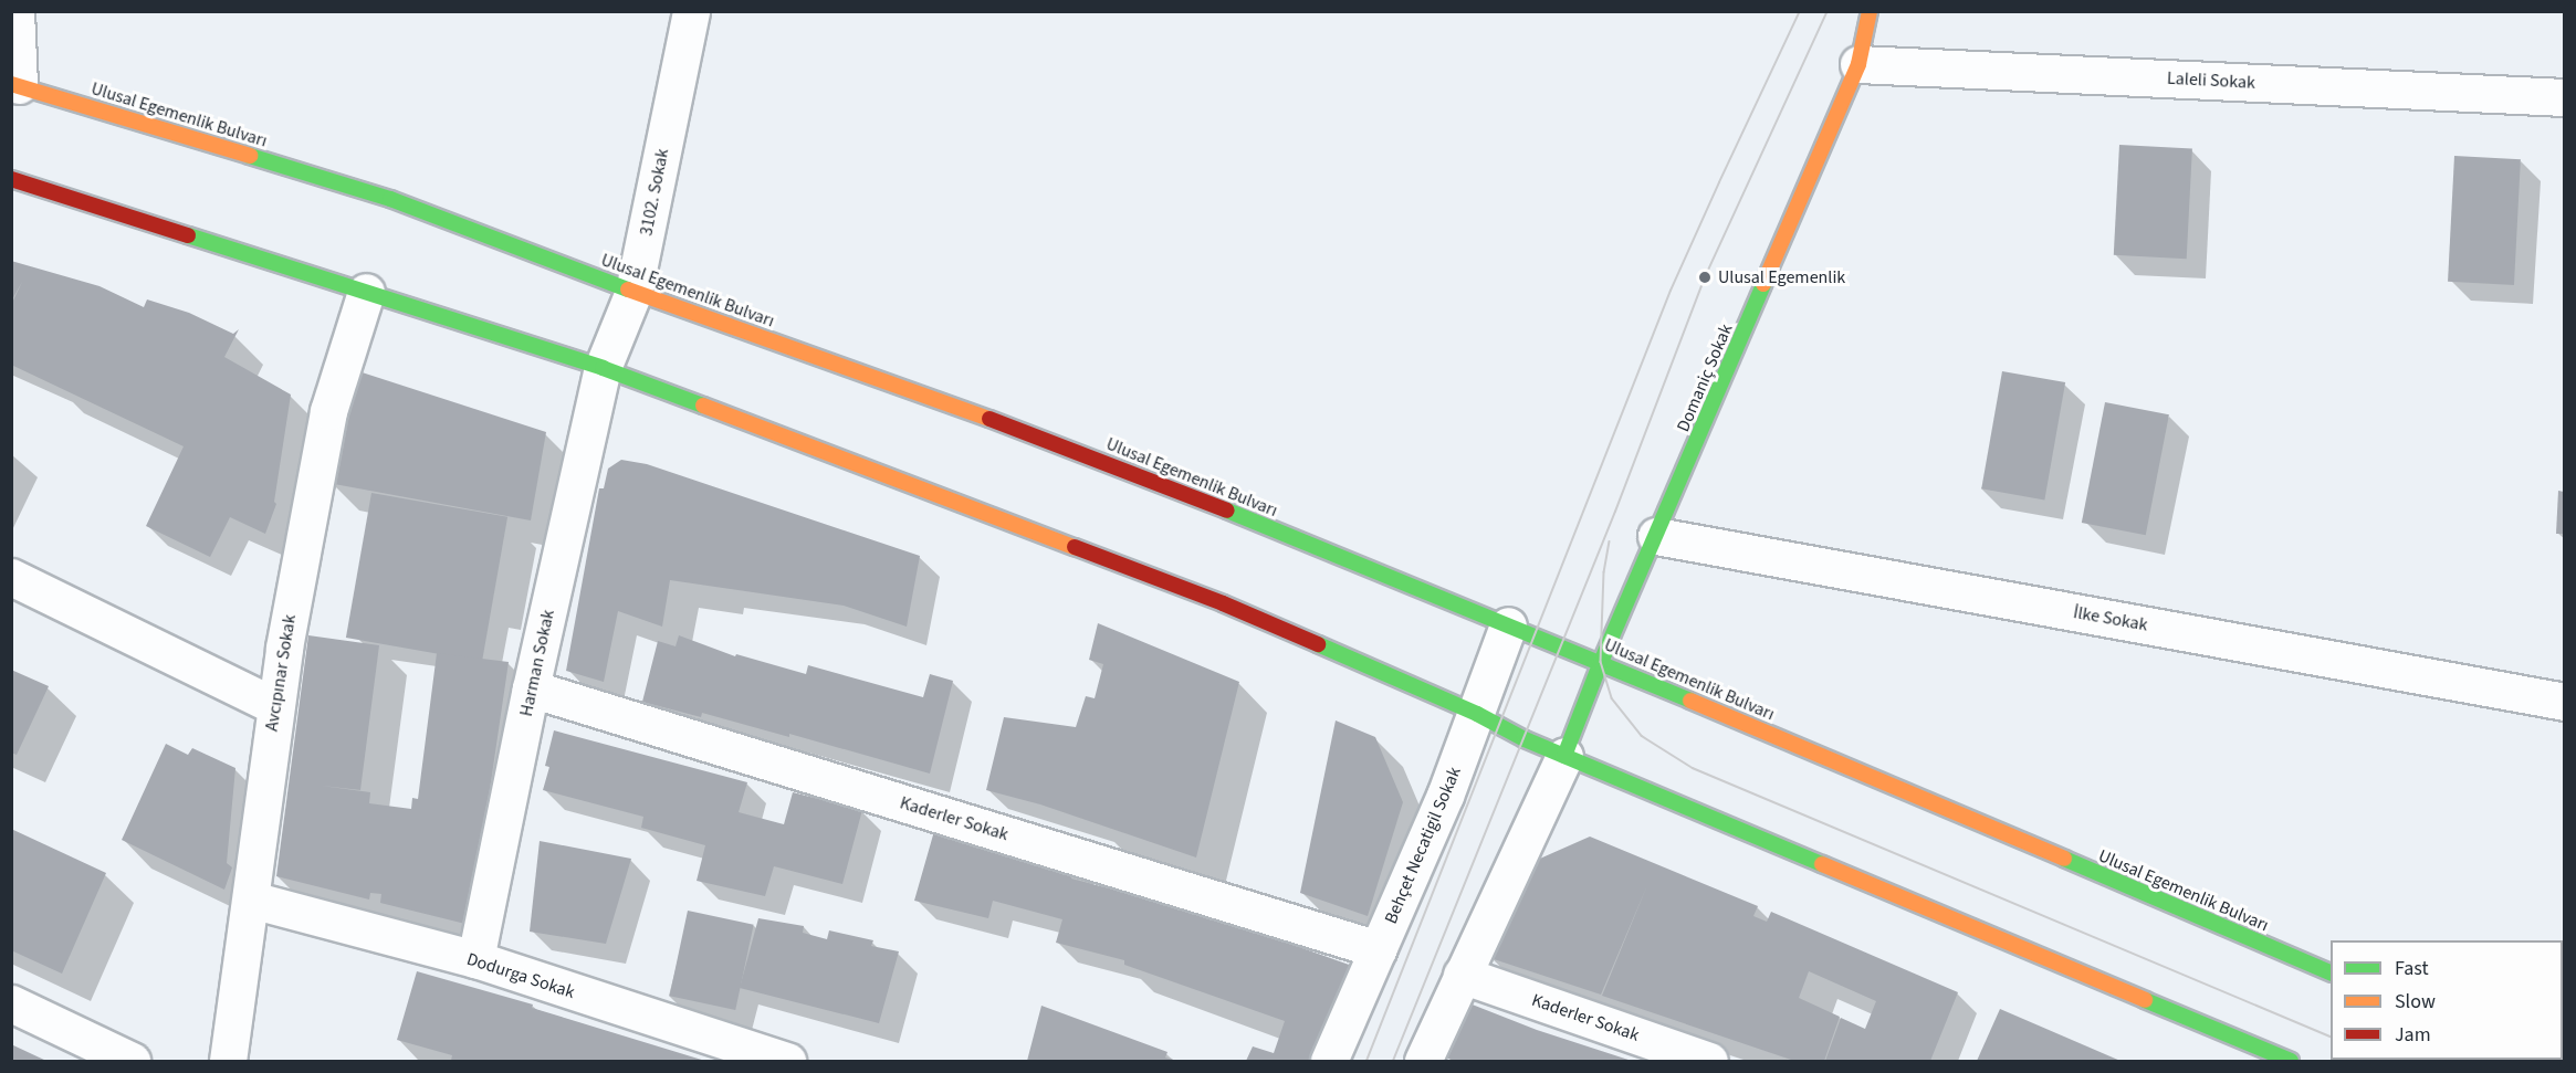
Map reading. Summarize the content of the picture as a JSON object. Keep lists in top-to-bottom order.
{
  "streets": {
    "main road": ["Ulusal Egemenlik Bulvarı", "Domaniç Sokak"],
    "street": [
      "Laleli Sokak",
      "3102. Sokak",
      "İlke Sokak",
      "Harman Sokak",
      "Avcıpınar Sokak",
      "Kaderler Sokak",
      "Behçet Necatigil Sokak",
      "Dodurga Sokak"
    ]
  },
  "crossings": [
    ["Laleli Sokak", "Domaniç Sokak"],
    ["Ulusal Egemenlik Bulvarı", "3102. Sokak"],
    ["Ulusal Egemenlik Bulvarı", "Domaniç Sokak"],
    ["Ulusal Egemenlik Bulvarı", "Behçet Necatigil Sokak"],
    ["3102. Sokak", "Harman Sokak"],
    ["Domaniç Sokak", "İlke Sokak"],
    ["Harman Sokak", "Kaderler Sokak"],
    ["Harman Sokak", "Dodurga Sokak"],
    ["Avcıpınar Sokak", "Dodurga Sokak"],
    ["Kaderler Sokak", "Behçet Necatigil Sokak"]
  ],
  "places": ["Ulusal Egemenlik"],
  "legend": ["Fast", "Slow", "Jam"]
}
